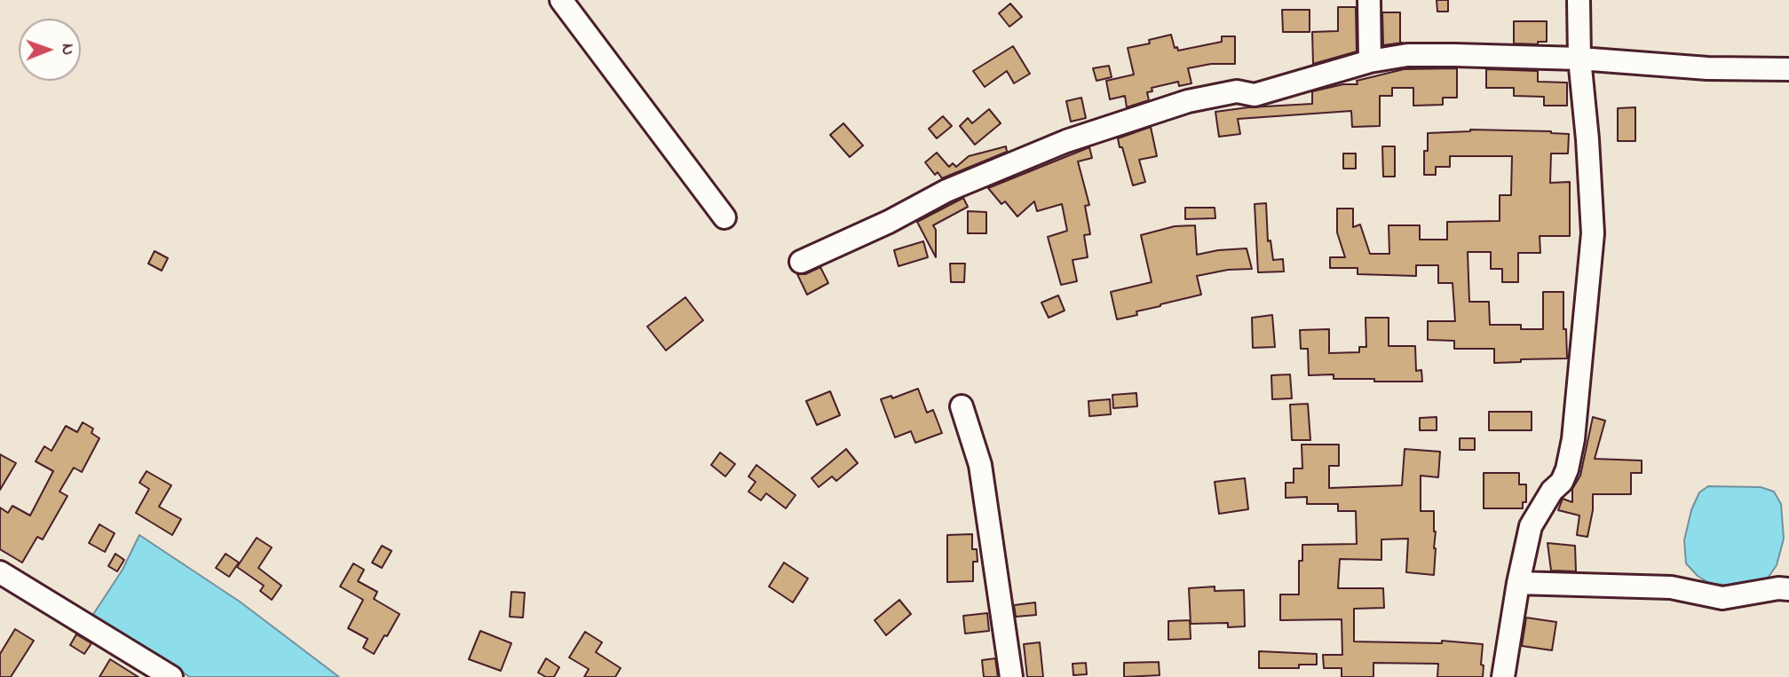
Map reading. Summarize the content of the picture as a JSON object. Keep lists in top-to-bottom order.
{
  "north": "right"
}
